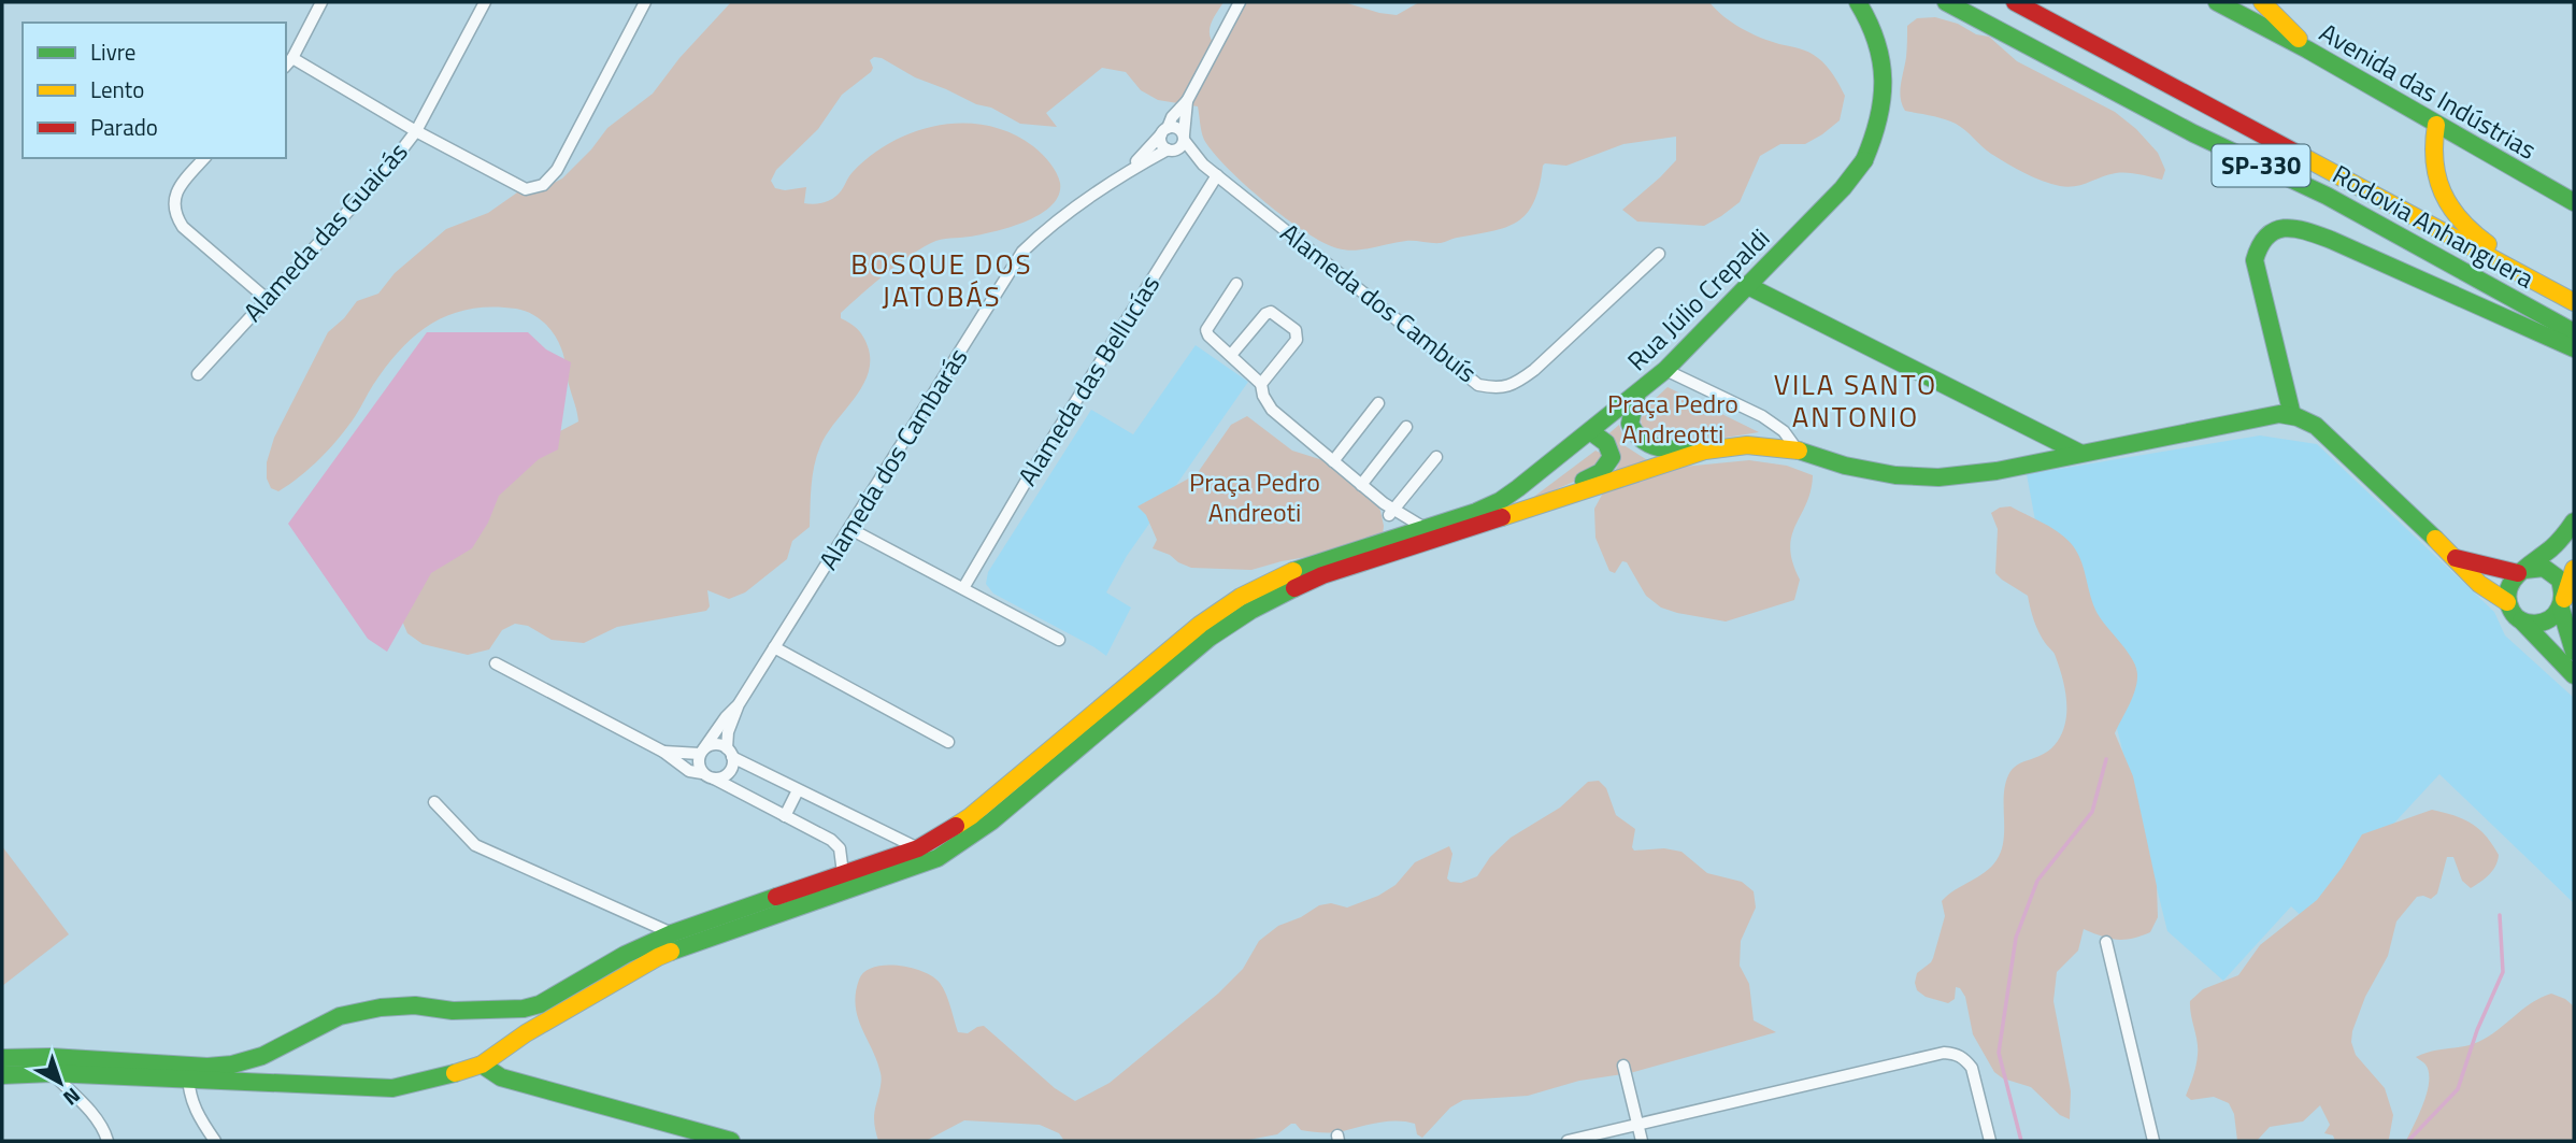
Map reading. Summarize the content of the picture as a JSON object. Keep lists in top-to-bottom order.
{
  "streets": {
    "main road": [
      "Avenida das Indústrias",
      "SP-330",
      "Rodovia Anhanguera",
      "Rua Júlio Crepaldi"
    ],
    "street": [
      "Alameda das Guaicás",
      "Alameda dos Cambuís",
      "Alameda das Bellucías",
      "Alameda dos Cambarás"
    ]
  },
  "crossings": [
    ["Alameda dos Cambuís", "Alameda das Bellucías"],
    ["Alameda dos Cambuís", "Alameda dos Cambarás"]
  ],
  "districts": ["BOSQUE DOS JATOBÁS", "VILA SANTO ANTONIO"],
  "parks": ["Praça Pedro Andreotti", "Praça Pedro Andreoti"],
  "legend": ["Livre", "Lento", "Parado"],
  "north": "bottom right"
}
